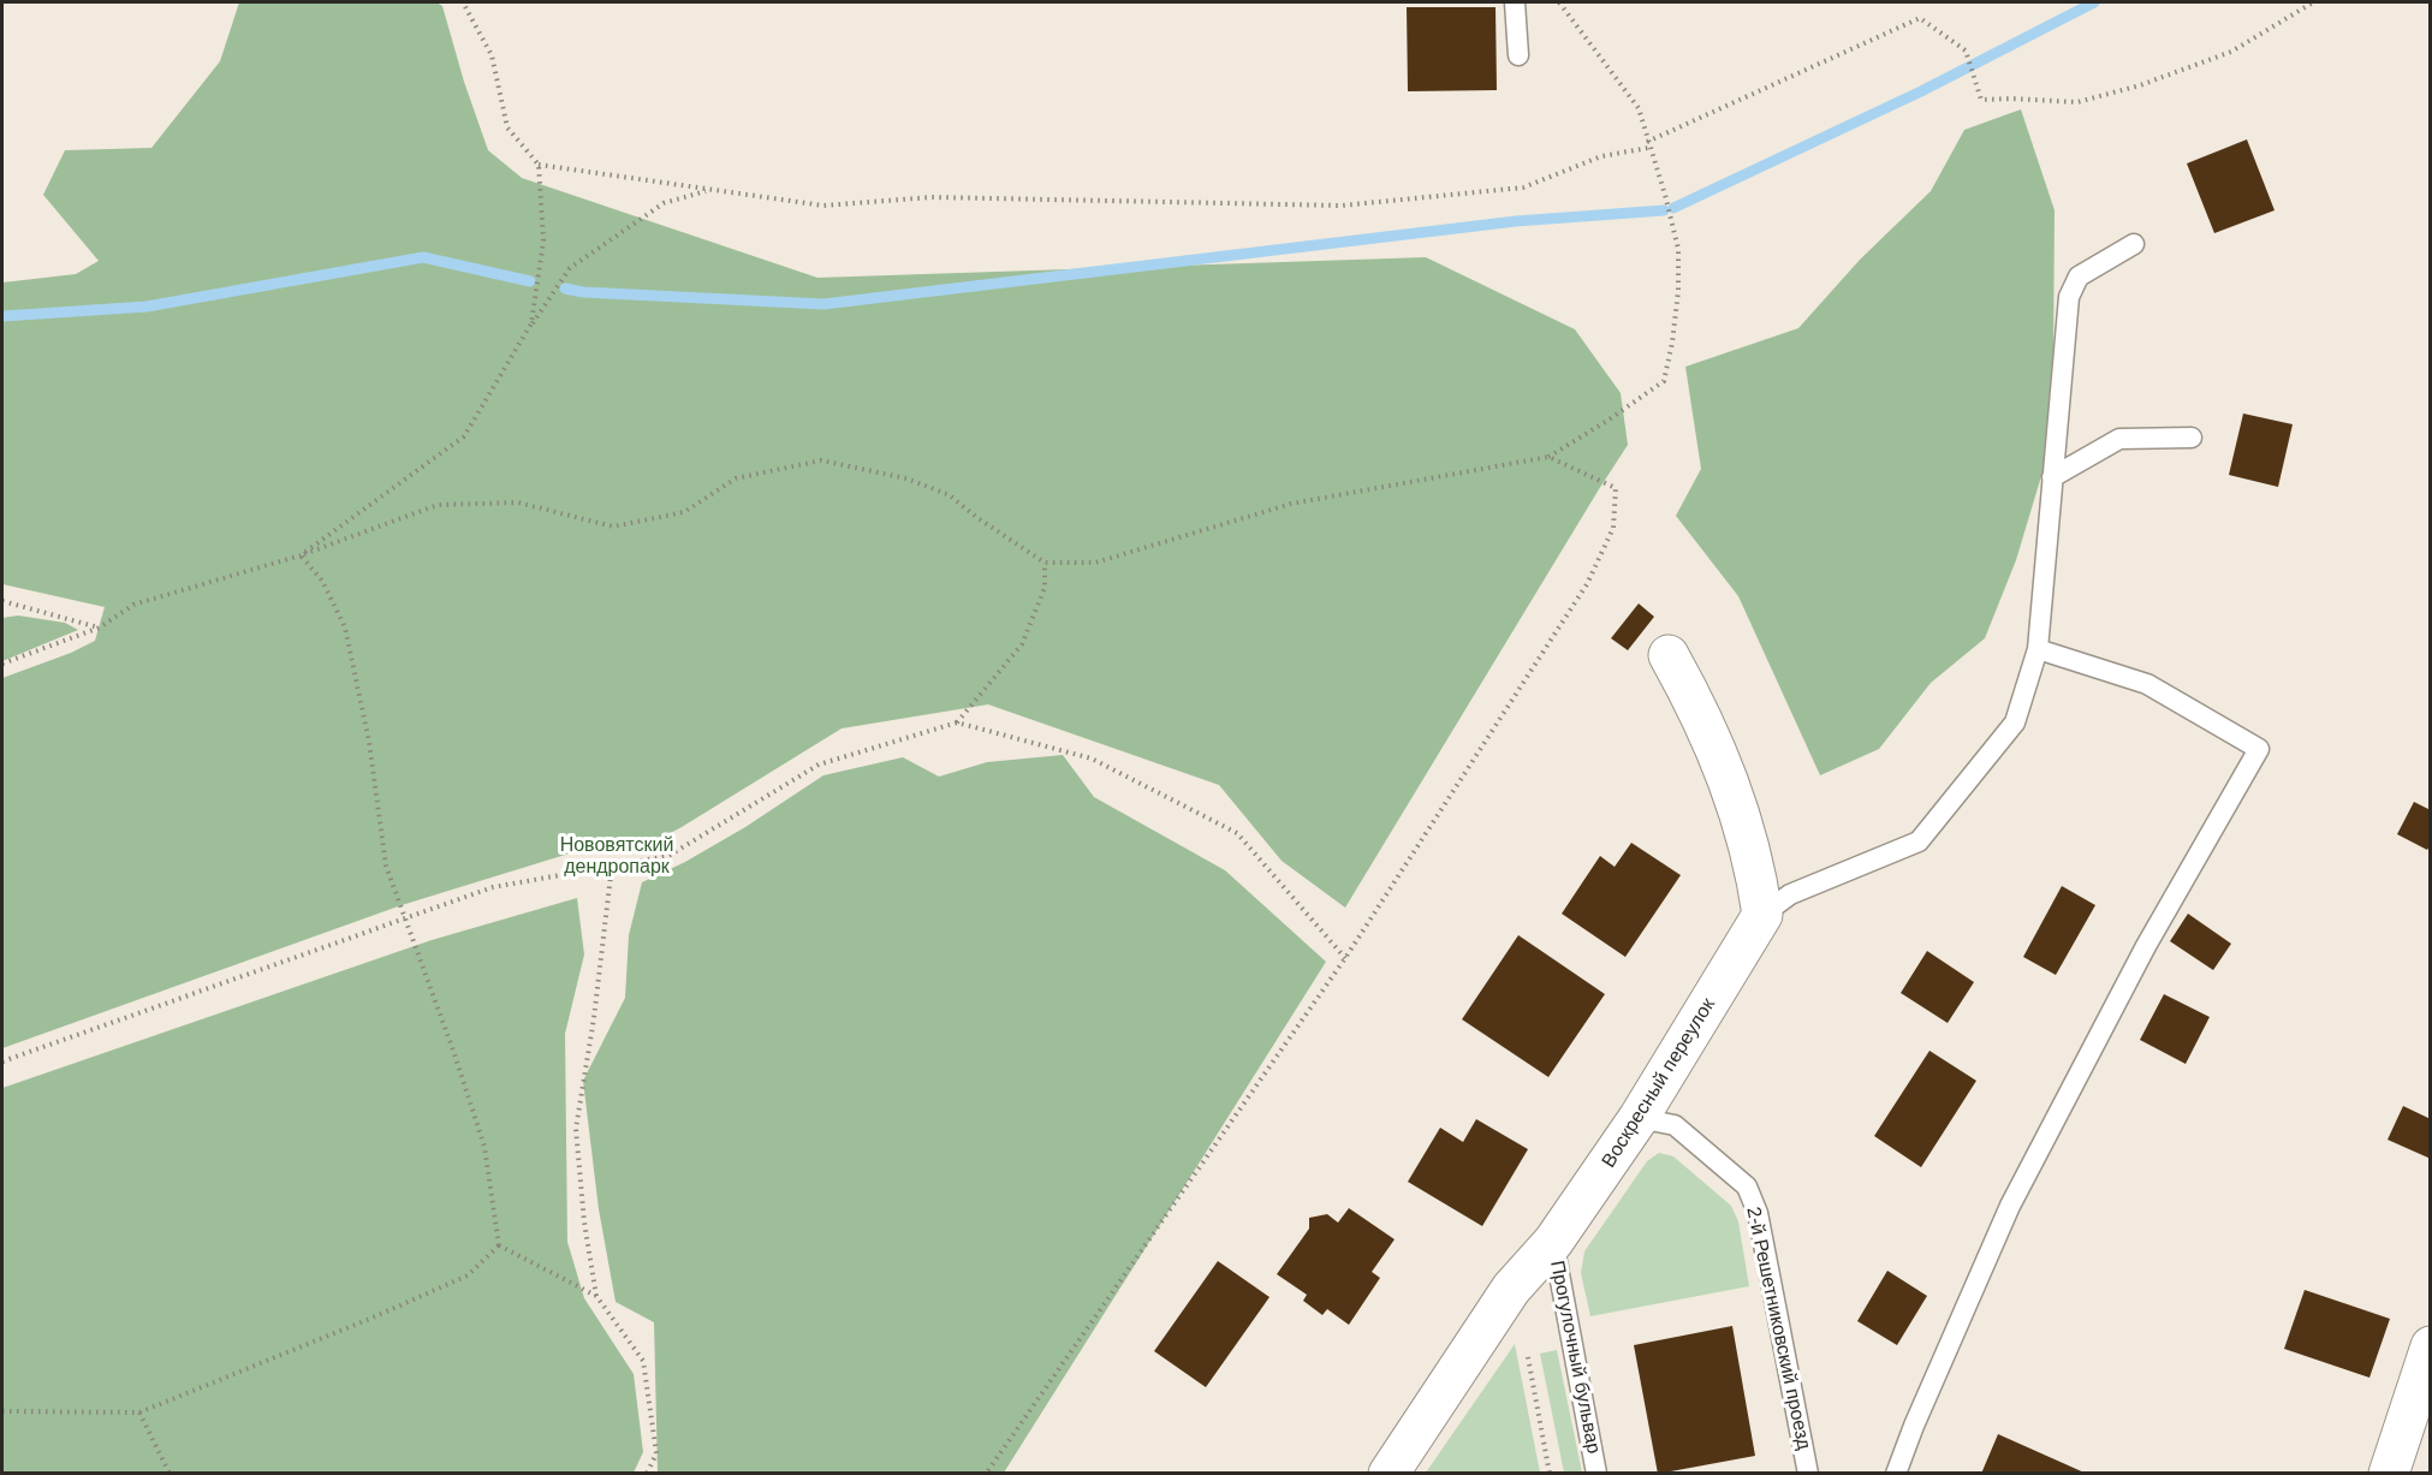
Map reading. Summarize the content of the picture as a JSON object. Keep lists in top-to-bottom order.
{
  "streets": {
    "street": ["Воскресный переулок"],
    "lane": ["2-й Решетниковский проезд", "Прогулочный бульвар"]
  },
  "crossings": [
    ["Воскресный переулок", "2-й Решетниковский проезд"],
    ["Воскресный переулок", "Прогулочный бульвар"]
  ],
  "parks": ["Нововятский дендропарк"]
}
